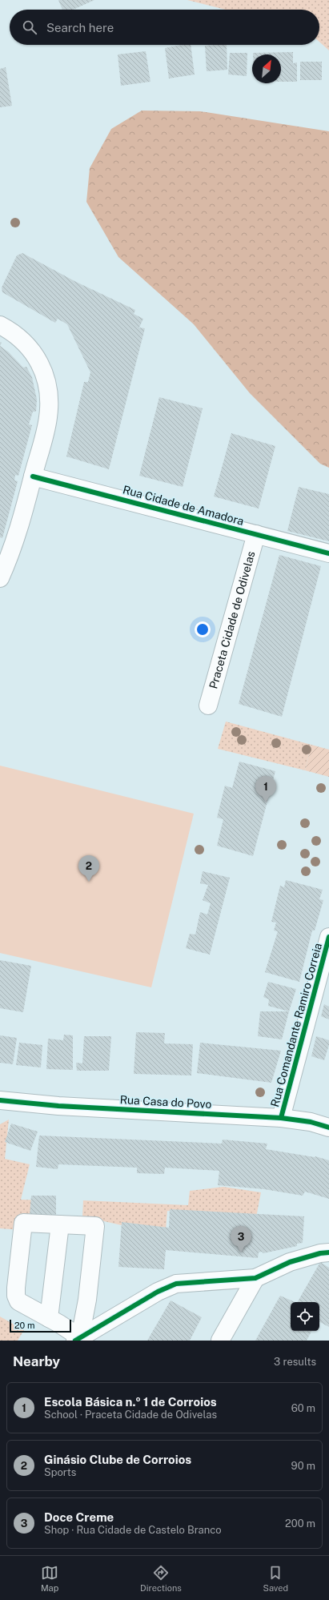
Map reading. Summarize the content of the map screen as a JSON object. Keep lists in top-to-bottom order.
{
  "streets": {
    "street": [
      "Rua Cidade de Amadora",
      "Praceta Cidade de Odivelas",
      "Rua Comandante Ramiro Correia",
      "Rua Casa do Povo"
    ]
  },
  "crossings": [
    ["Rua Cidade de Amadora", "Praceta Cidade de Odivelas"],
    ["Rua Comandante Ramiro Correia", "Rua Casa do Povo"]
  ],
  "scale_bar": "20 m",
  "north": "top right",
  "page": {
    "search": "Search here",
    "pins": ["1", "2", "3"],
    "scale": "20 m",
    "heading": ["Nearby", "3 results"],
    "list": [
      {
        "mark": "1",
        "name": "Escola Básica n.º 1 de Corroios",
        "note": "School · Praceta Cidade de Odivelas",
        "value": "60 m"
      },
      {
        "mark": "2",
        "name": "Ginásio Clube de Corroios",
        "note": "Sports",
        "value": "90 m"
      },
      {
        "mark": "3",
        "name": "Doce Creme",
        "note": "Shop · Rua Cidade de Castelo Branco",
        "value": "200 m"
      }
    ],
    "nav": ["Map", "Directions", "Saved"]
  }
}
